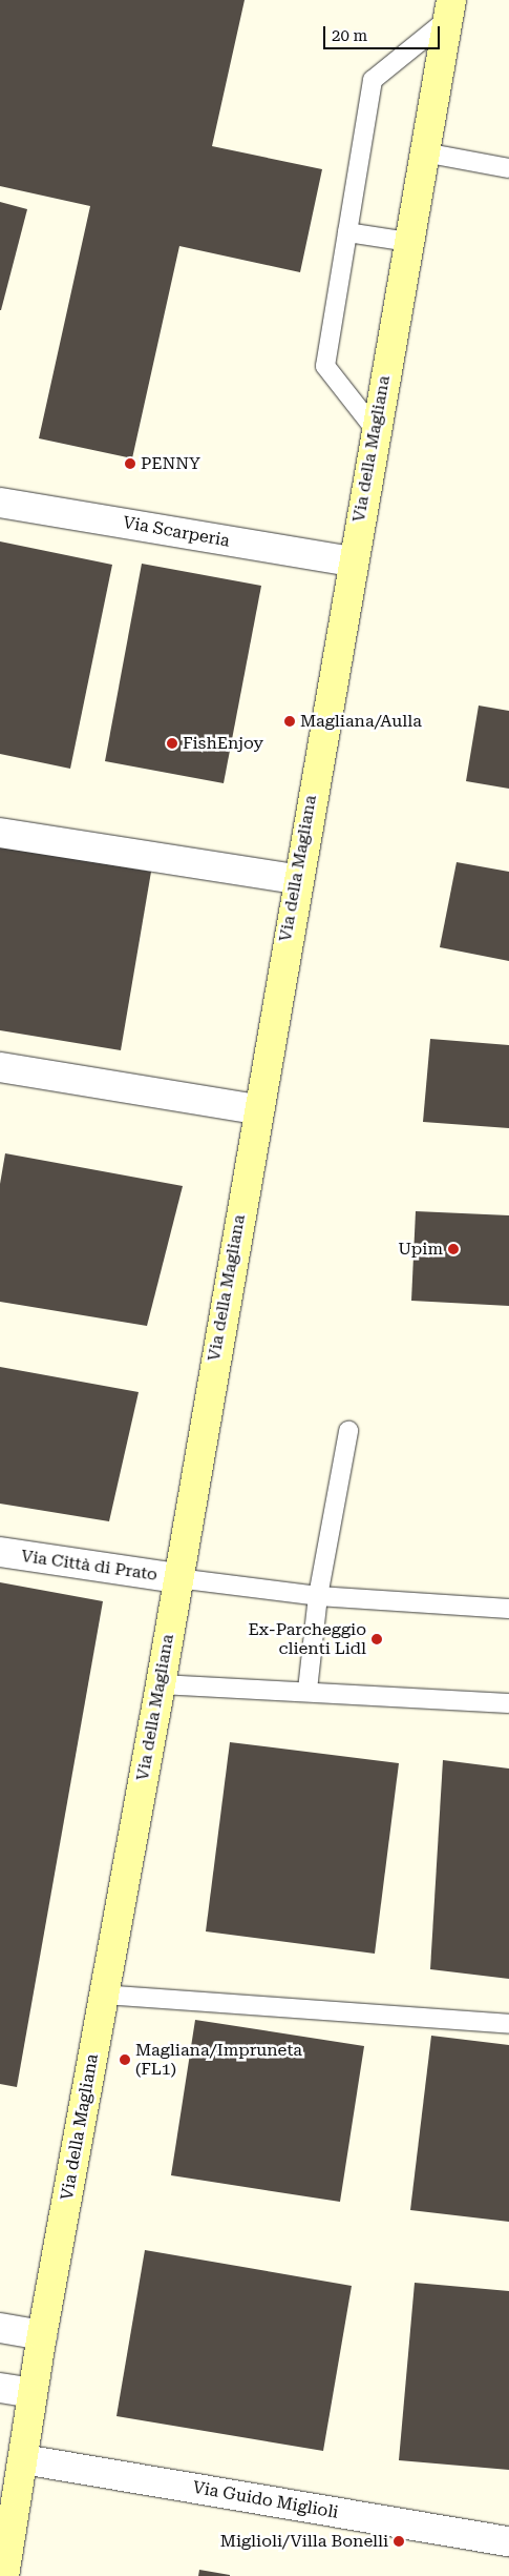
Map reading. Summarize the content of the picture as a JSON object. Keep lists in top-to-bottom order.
{
  "streets": {
    "main road": ["Via della Magliana"],
    "street": ["Via Scarperia", "Via Città di Prato", "Via Guido Miglioli"]
  },
  "crossings": [
    ["Via della Magliana", "Via Scarperia"],
    ["Via della Magliana", "Via Città di Prato"],
    ["Via della Magliana", "Via Guido Miglioli"]
  ],
  "places": [
    "PENNY",
    "Magliana/Aulla",
    "FishEnjoy",
    "Upim",
    "Ex-Parcheggio clienti Lidl",
    "Magliana/Impruneta (FL1)",
    "Miglioli/Villa Bonelli"
  ],
  "scale_bar": "20 m"
}
